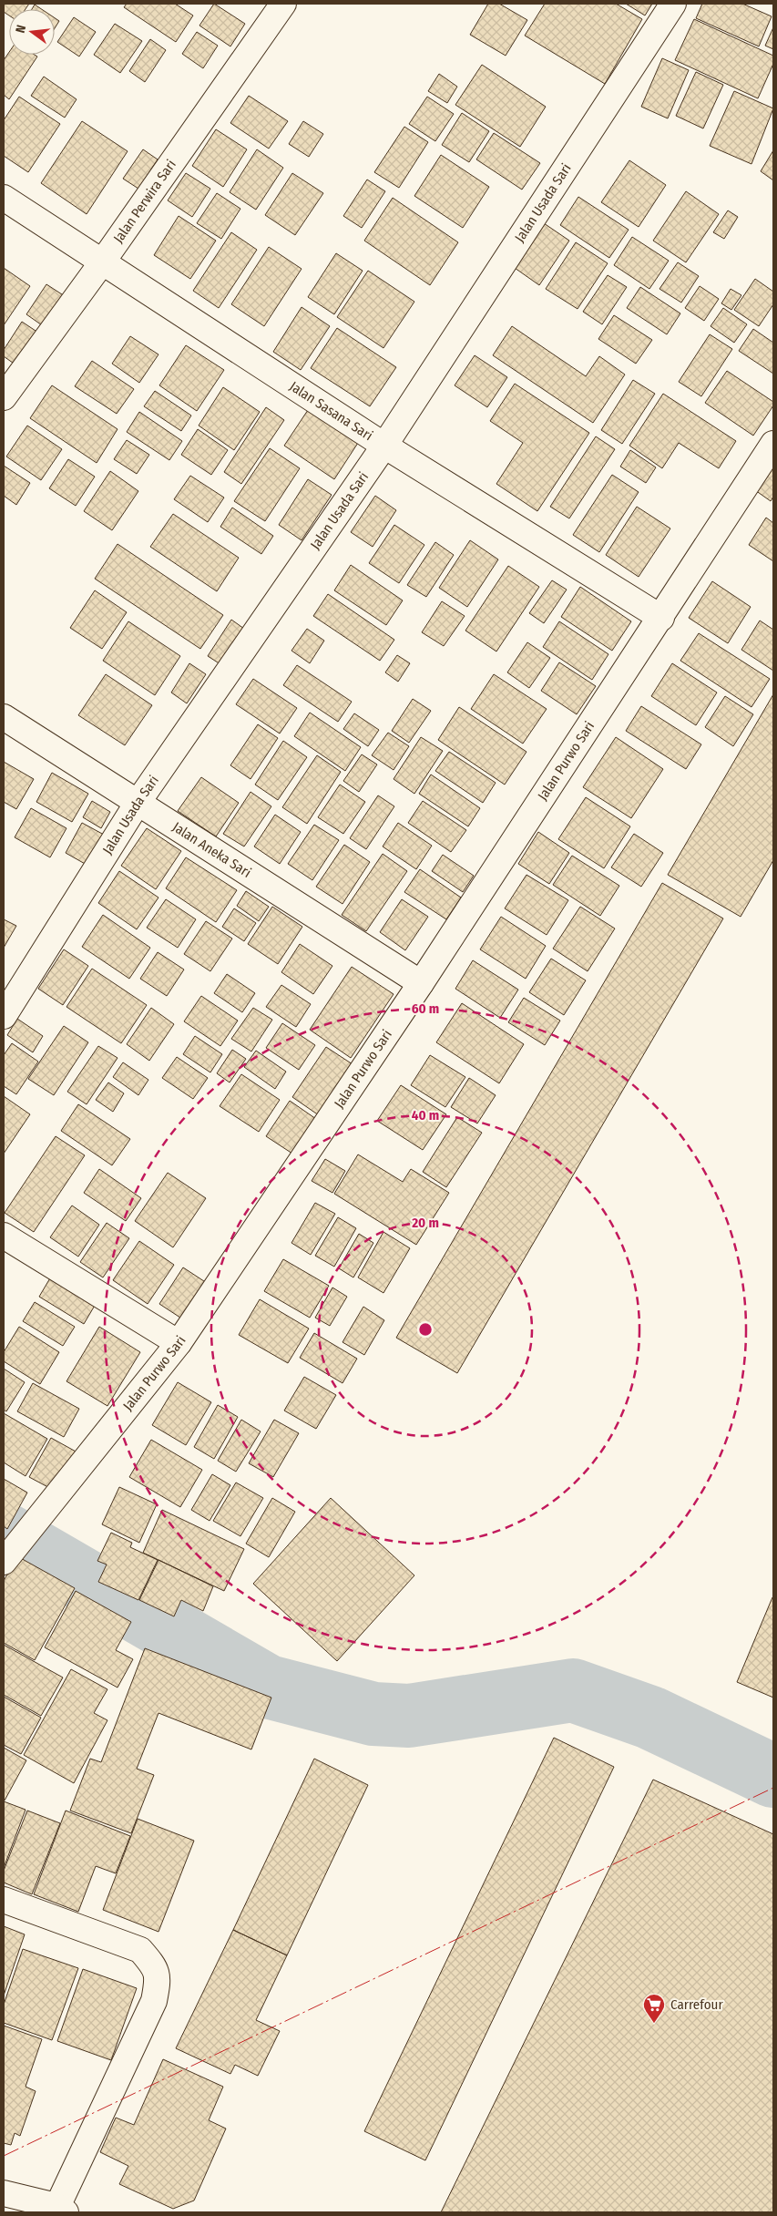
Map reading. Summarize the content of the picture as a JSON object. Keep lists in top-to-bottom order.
{
  "streets": {
    "main road": [
      "Jalan Perwira Sari",
      "Jalan Usada Sari",
      "Jalan Sasana Sari",
      "Jalan Purwo Sari",
      "Jalan Aneka Sari"
    ]
  },
  "crossings": [
    ["Jalan Perwira Sari", "Jalan Sasana Sari"],
    ["Jalan Usada Sari", "Jalan Sasana Sari"],
    ["Jalan Usada Sari", "Jalan Aneka Sari"],
    ["Jalan Sasana Sari", "Jalan Purwo Sari"],
    ["Jalan Purwo Sari", "Jalan Aneka Sari"]
  ],
  "places": {
    "supermarket": ["Carrefour"]
  },
  "north": "left",
  "rings": ["60 m", "40 m", "20 m"]
}
